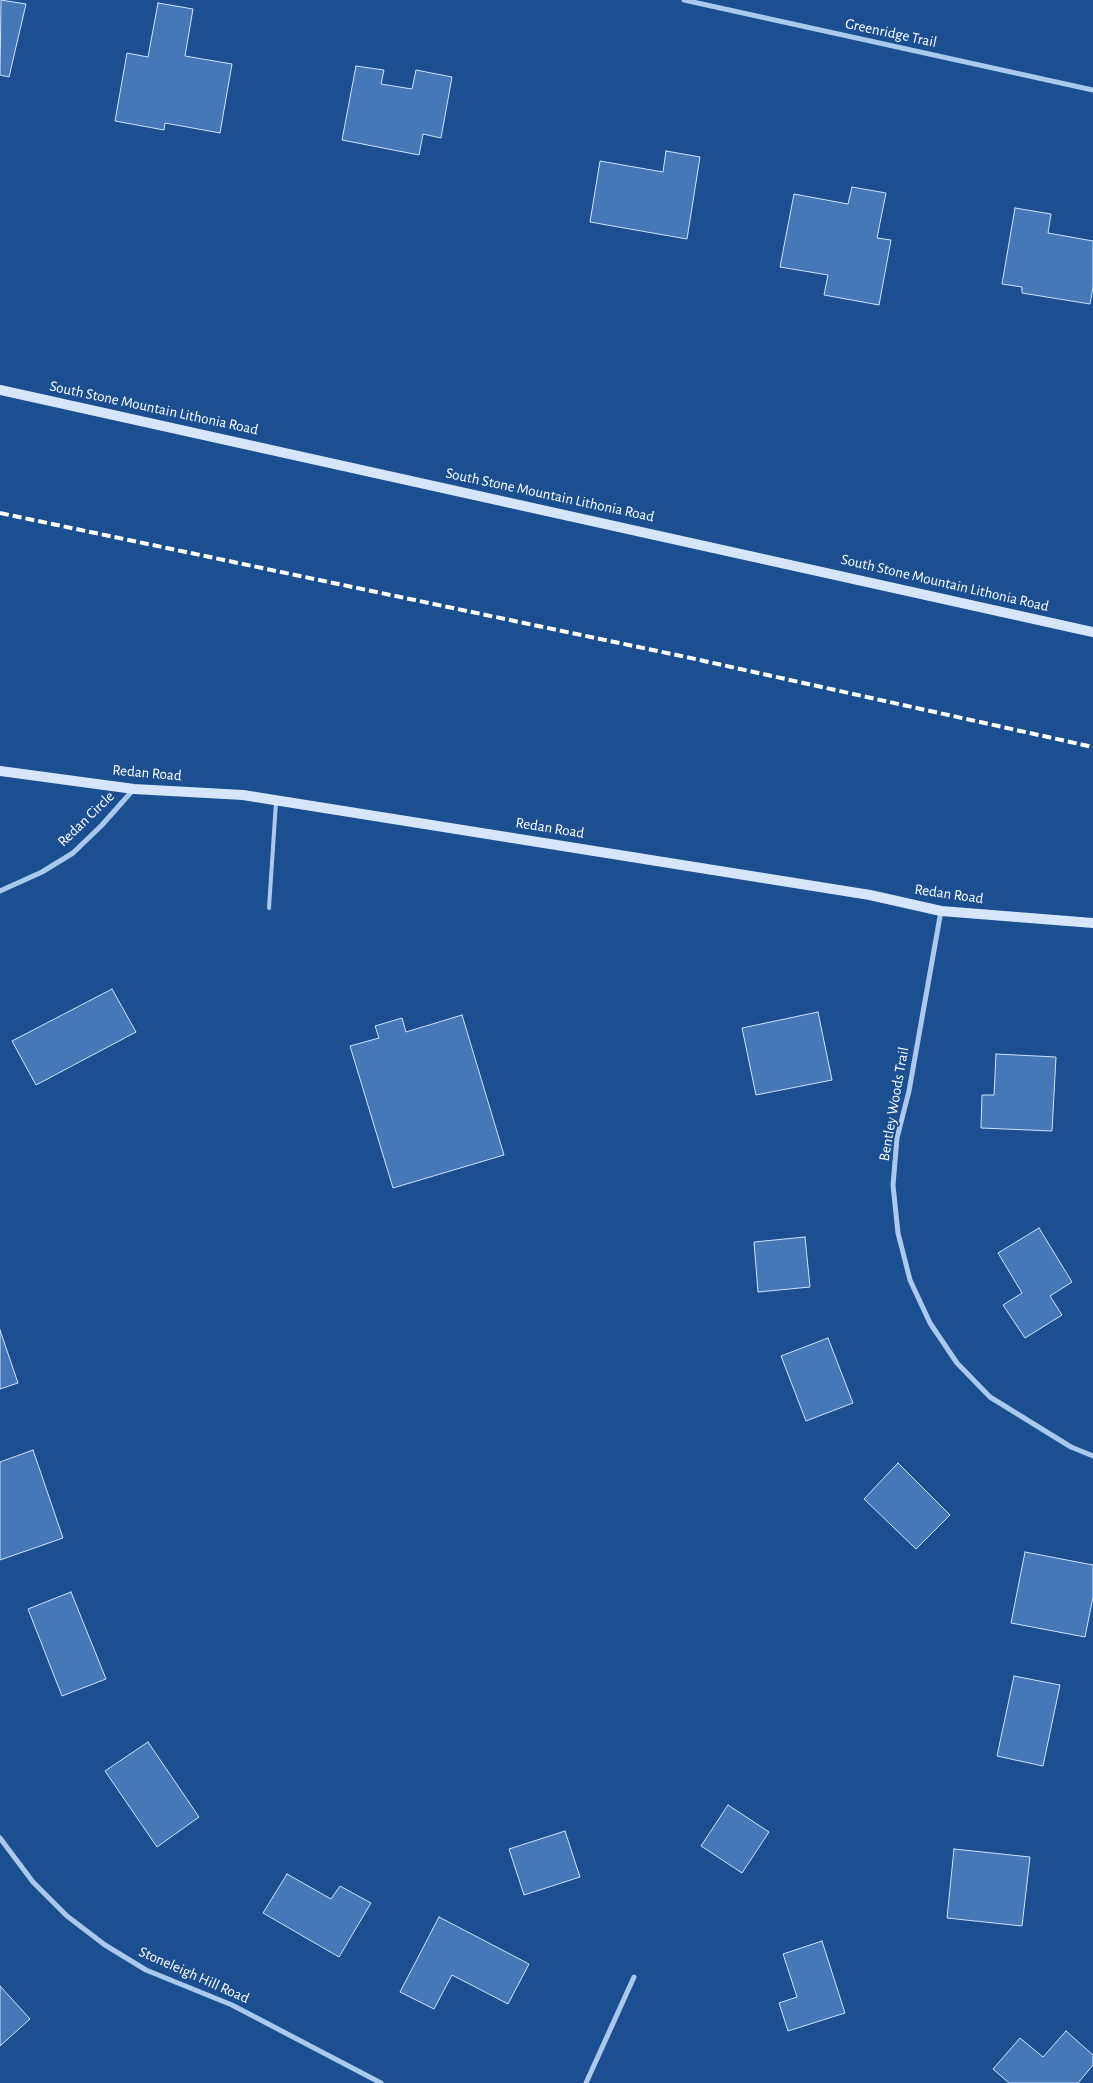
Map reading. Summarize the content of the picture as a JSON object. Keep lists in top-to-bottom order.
{
  "streets": {
    "main road": ["South Stone Mountain Lithonia Road", "Redan Road"],
    "street": [
      "Greenridge Trail",
      "Redan Circle",
      "Bentley Woods Trail",
      "Stoneleigh Hill Road"
    ]
  },
  "crossings": [
    ["Redan Road", "Redan Circle"],
    ["Redan Road", "Bentley Woods Trail"]
  ]
}
